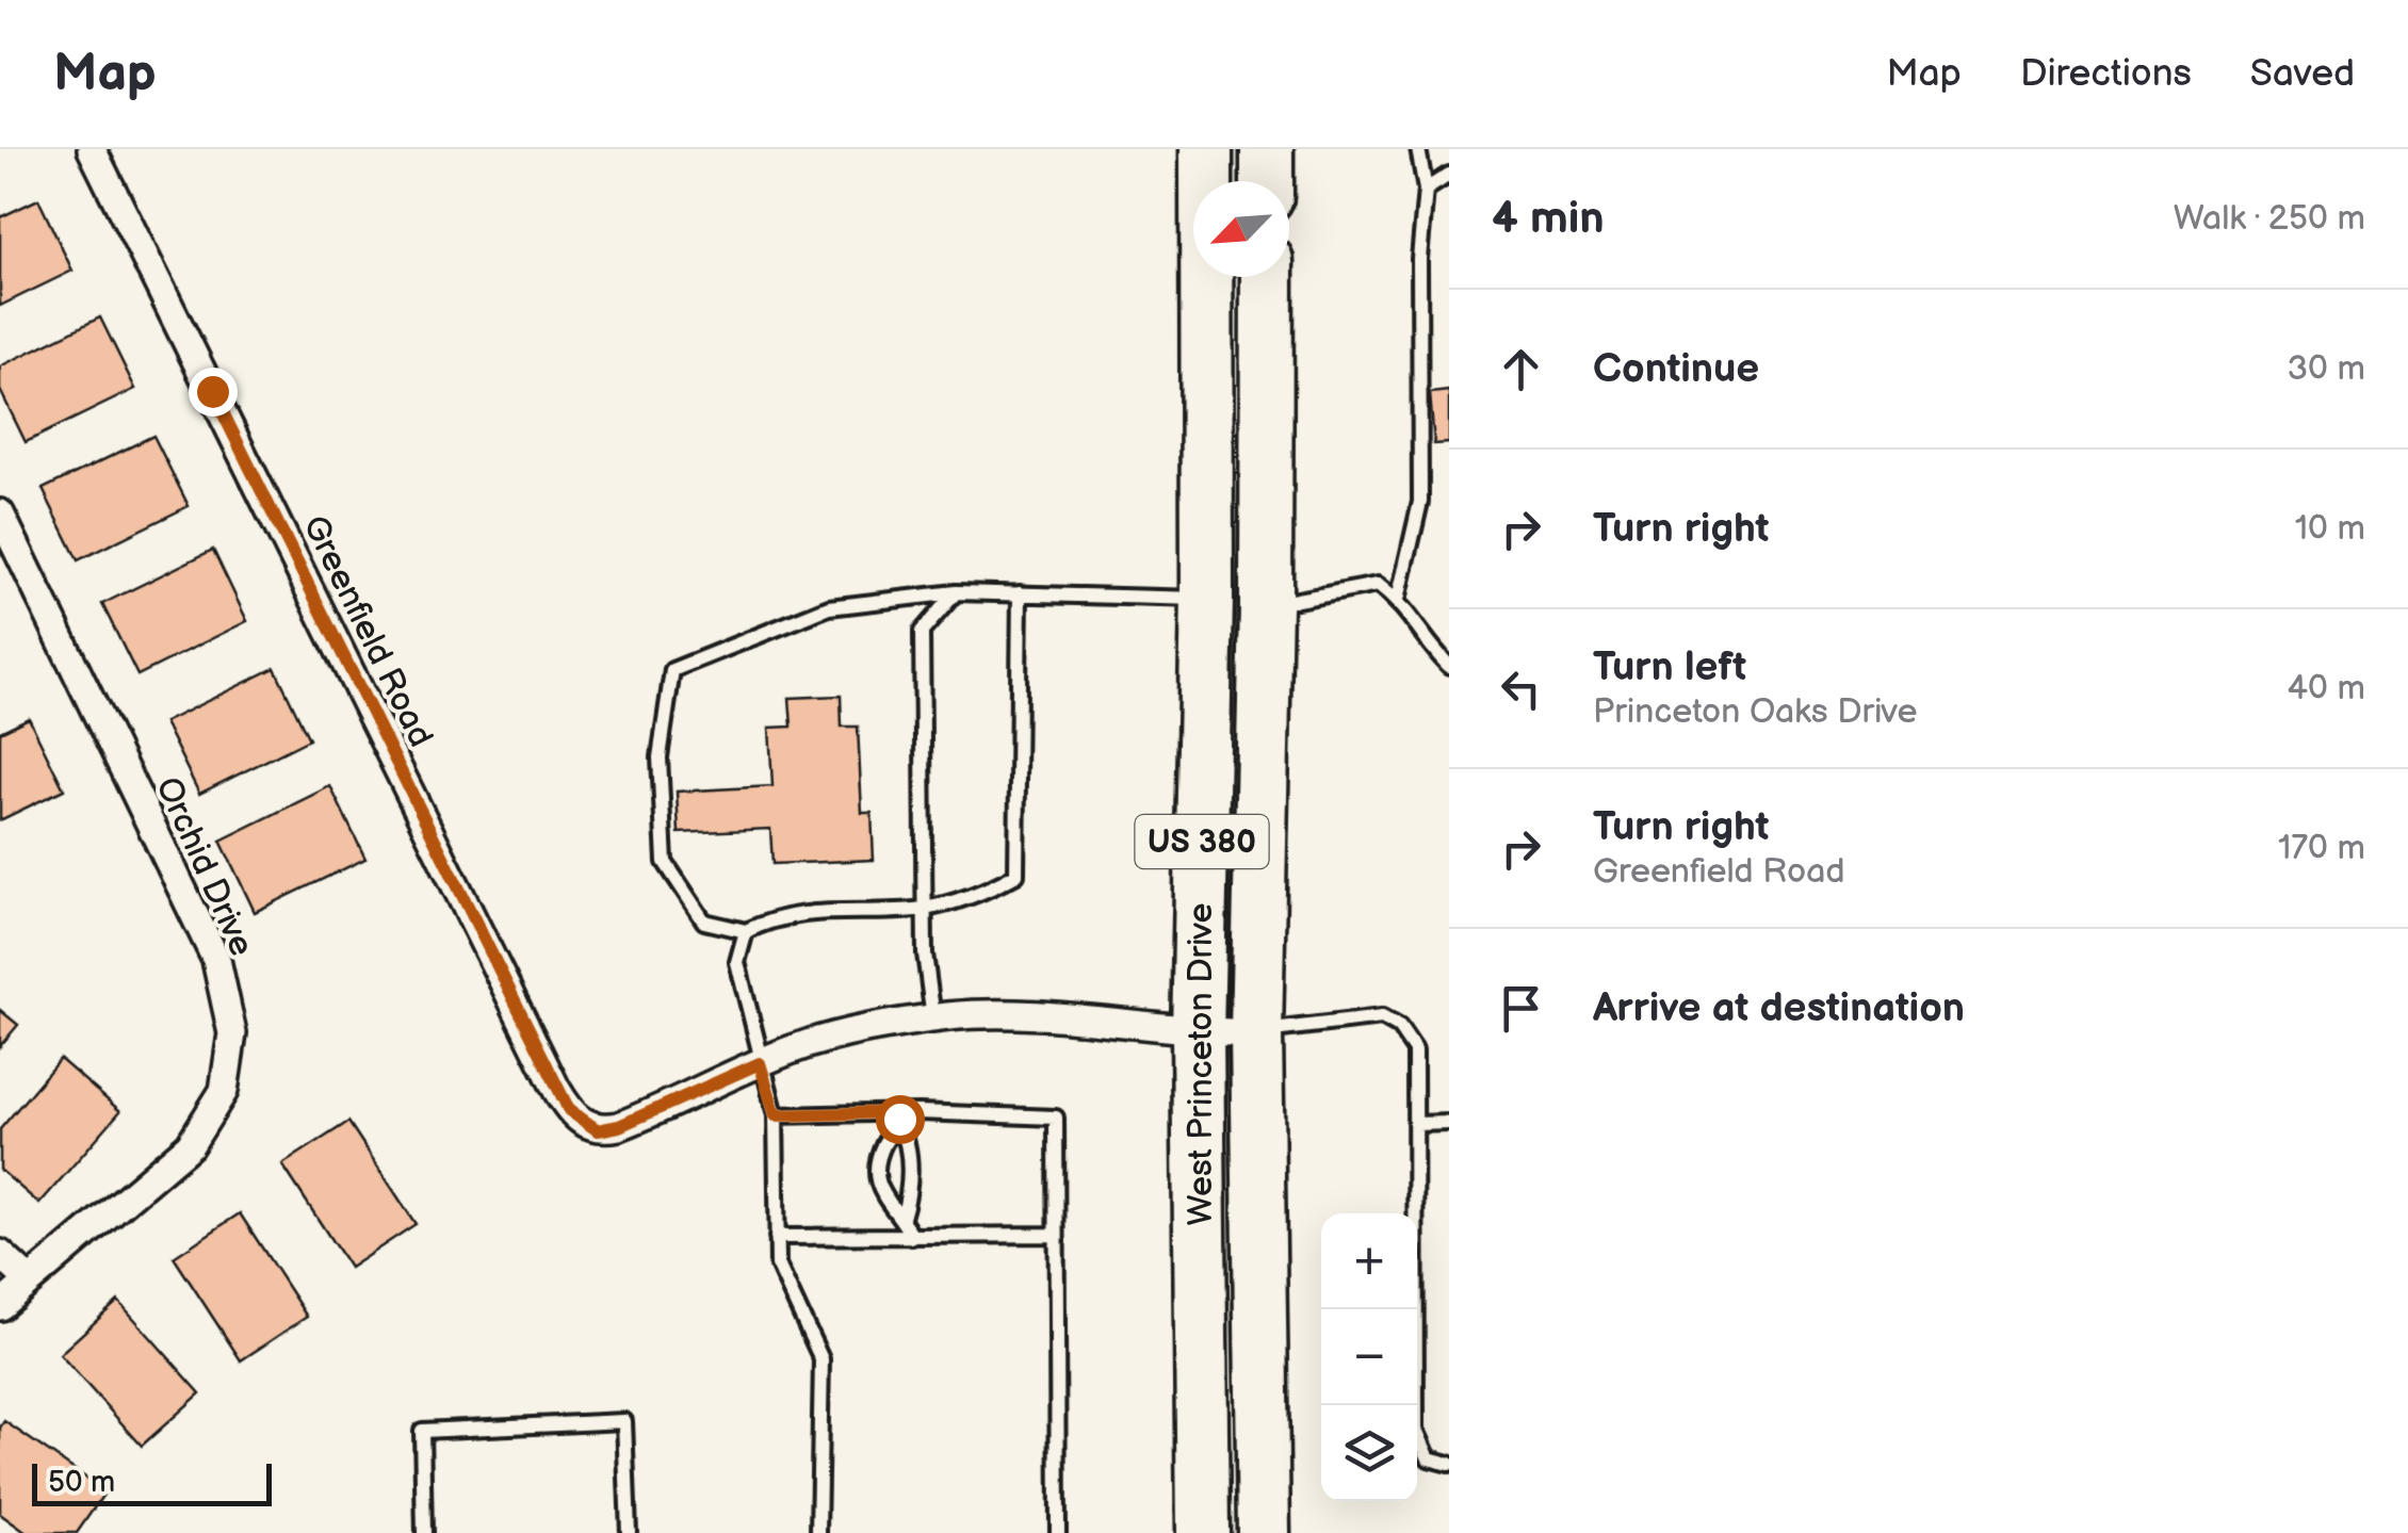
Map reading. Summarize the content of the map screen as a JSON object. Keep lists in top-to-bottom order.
{
  "streets": {
    "highway": ["US 380", "West Princeton Drive"],
    "street": ["Greenfield Road", "Orchid Drive"]
  },
  "scale_bar": "50 m",
  "north": "bottom left",
  "page": {
    "header": "Map",
    "nav": ["Map", "Directions", "Saved"],
    "heading": ["4 min", "Walk · 250 m"],
    "list": [
      ["Continue", "30 m"],
      ["Turn right", "10 m"],
      ["Turn left", "Princeton Oaks Drive", "40 m"],
      ["Turn right", "Greenfield Road", "170 m"],
      "Arrive at destination"
    ],
    "map_buttons": ["+", "−"],
    "scale": "50 m"
  }
}
